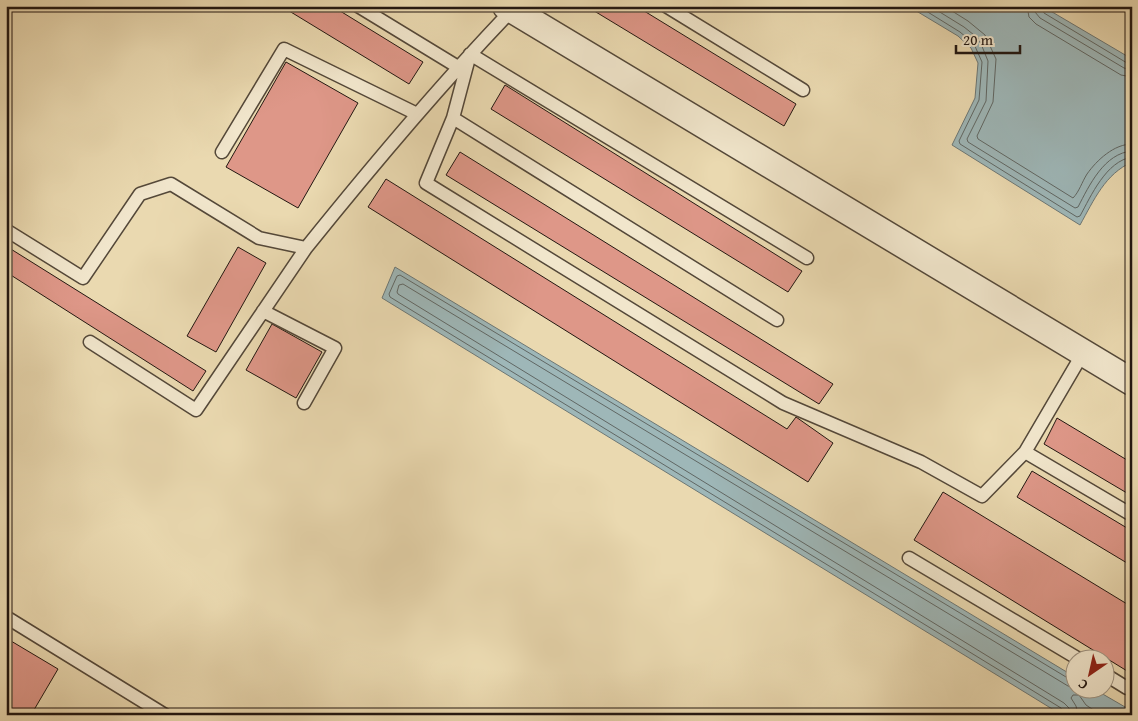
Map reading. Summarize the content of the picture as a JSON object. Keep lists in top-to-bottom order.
{
  "scale_bar": "20 m",
  "north": "bottom left"
}
